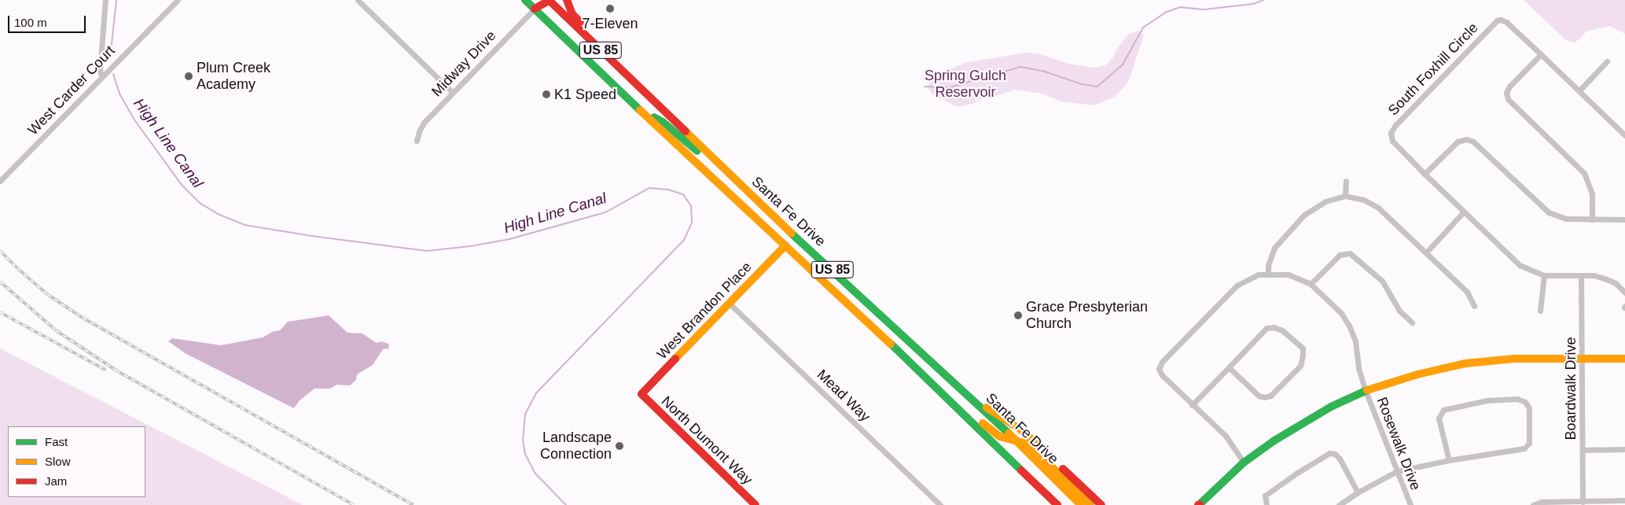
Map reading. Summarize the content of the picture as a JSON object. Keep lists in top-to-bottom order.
{
  "streets": {
    "main road": [
      "US 85",
      "Santa Fe Drive",
      "West Brandon Place",
      "North Dumont Way"
    ],
    "street": [
      "Midway Drive",
      "South Foxhill Circle",
      "West Carder Court",
      "Boardwalk Drive",
      "Mead Way",
      "Rosewalk Drive"
    ]
  },
  "crossings": [
    ["Midway Drive", "Santa Fe Drive"],
    ["South Foxhill Circle", "Boardwalk Drive"],
    ["Santa Fe Drive", "West Brandon Place"],
    ["West Brandon Place", "Mead Way"],
    ["West Brandon Place", "North Dumont Way"]
  ],
  "water": ["High Line Canal"],
  "parks": ["Spring Gulch Reservoir"],
  "places": [
    "7-Eleven",
    "Plum Creek Academy",
    "K1 Speed",
    "Grace Presbyterian Church",
    "Landscape Connection"
  ],
  "legend": ["Fast", "Slow", "Jam"],
  "scale_bar": "100 m"
}
